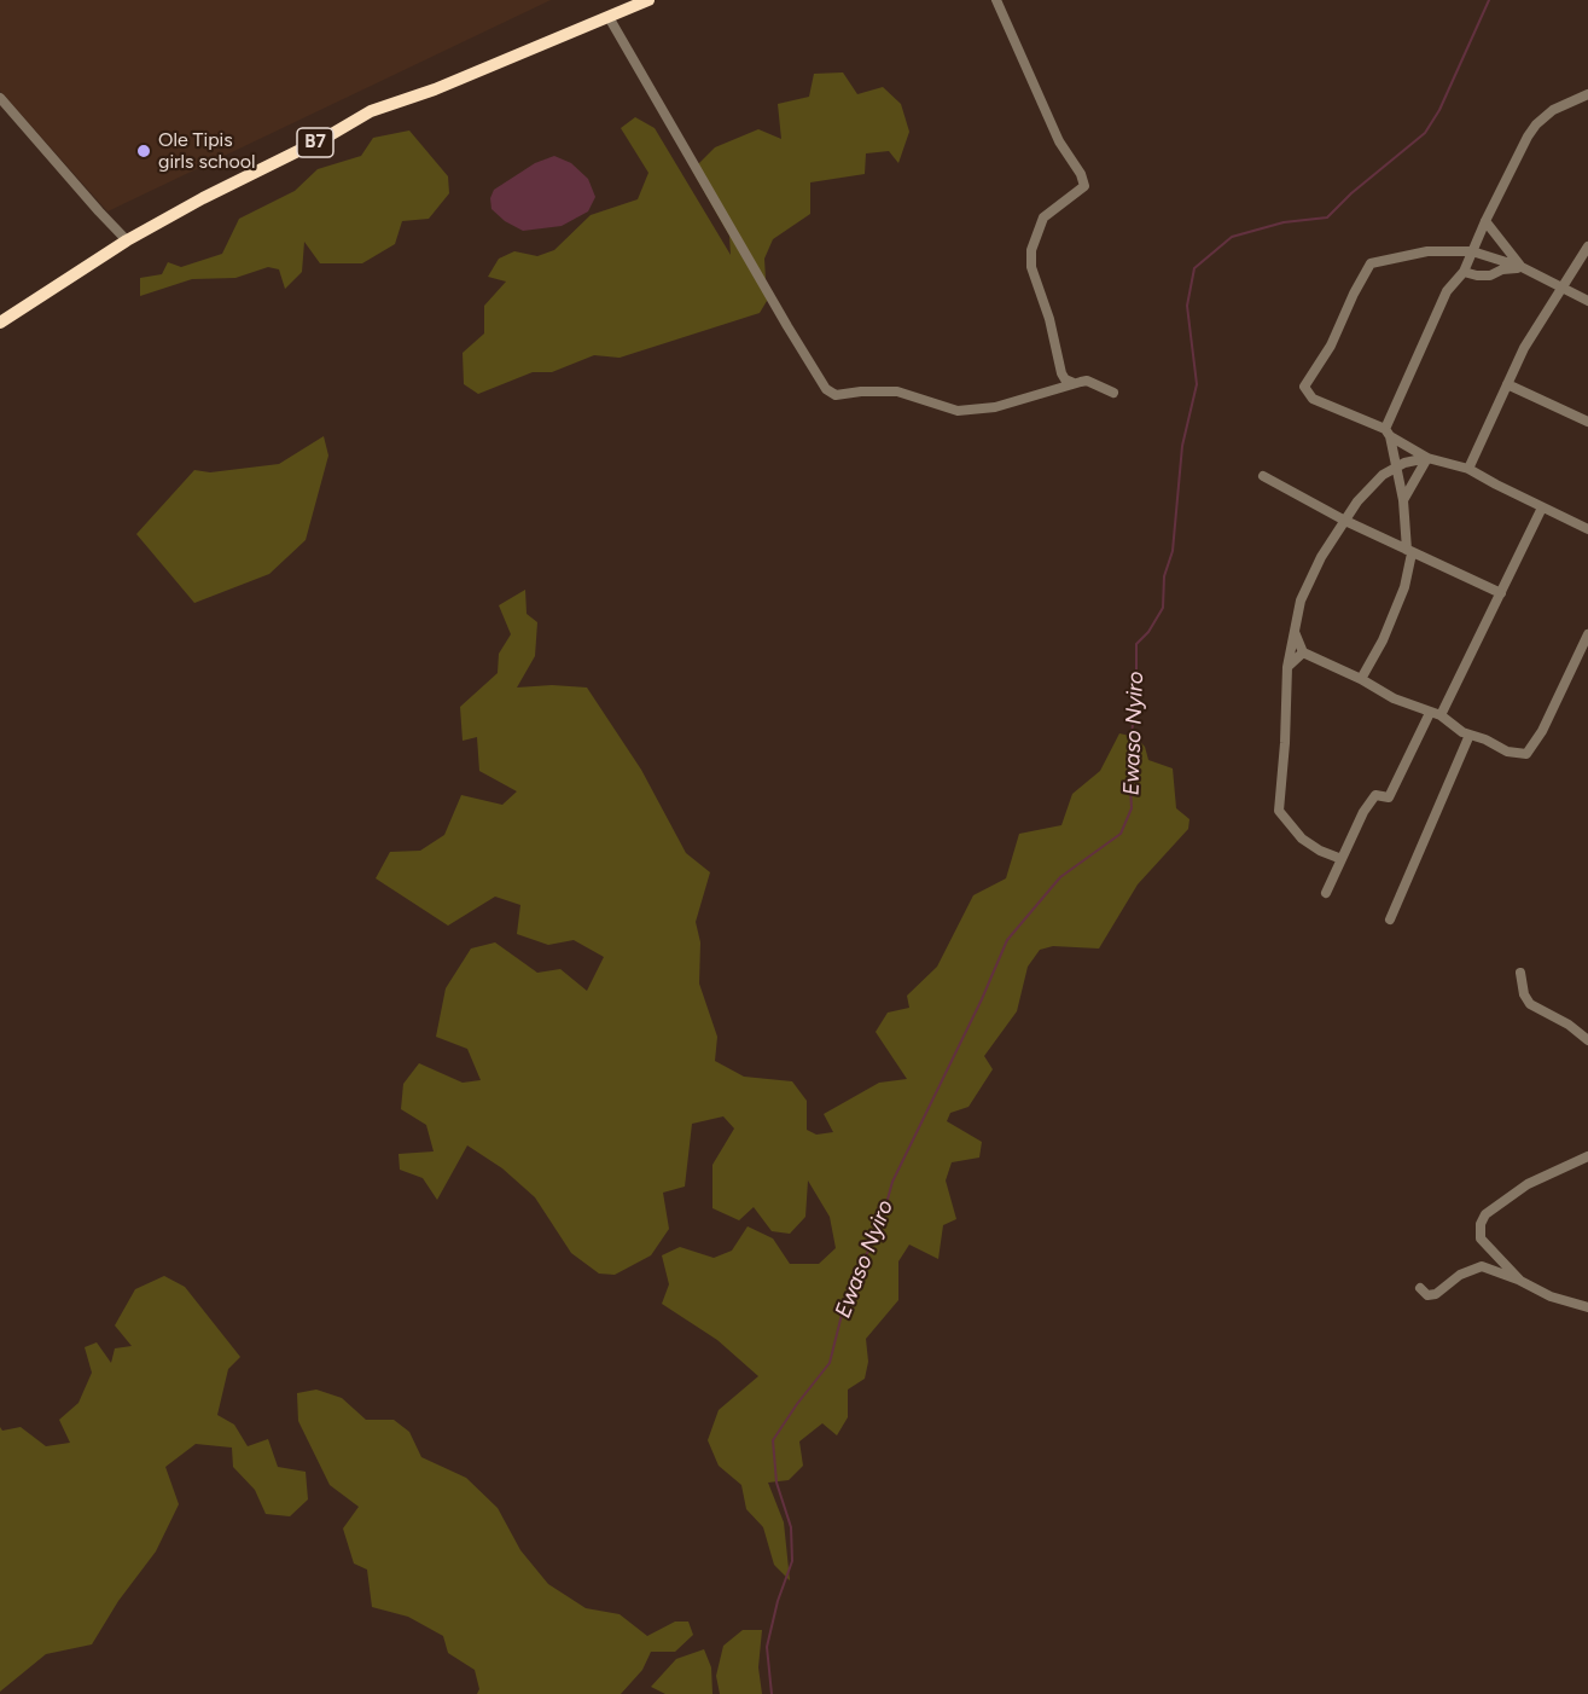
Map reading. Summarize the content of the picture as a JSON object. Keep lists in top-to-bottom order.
{
  "streets": {
    "highway": ["B7"]
  },
  "water": ["Ewaso Nyiro"],
  "places": ["Ole Tipis girls school"]
}
